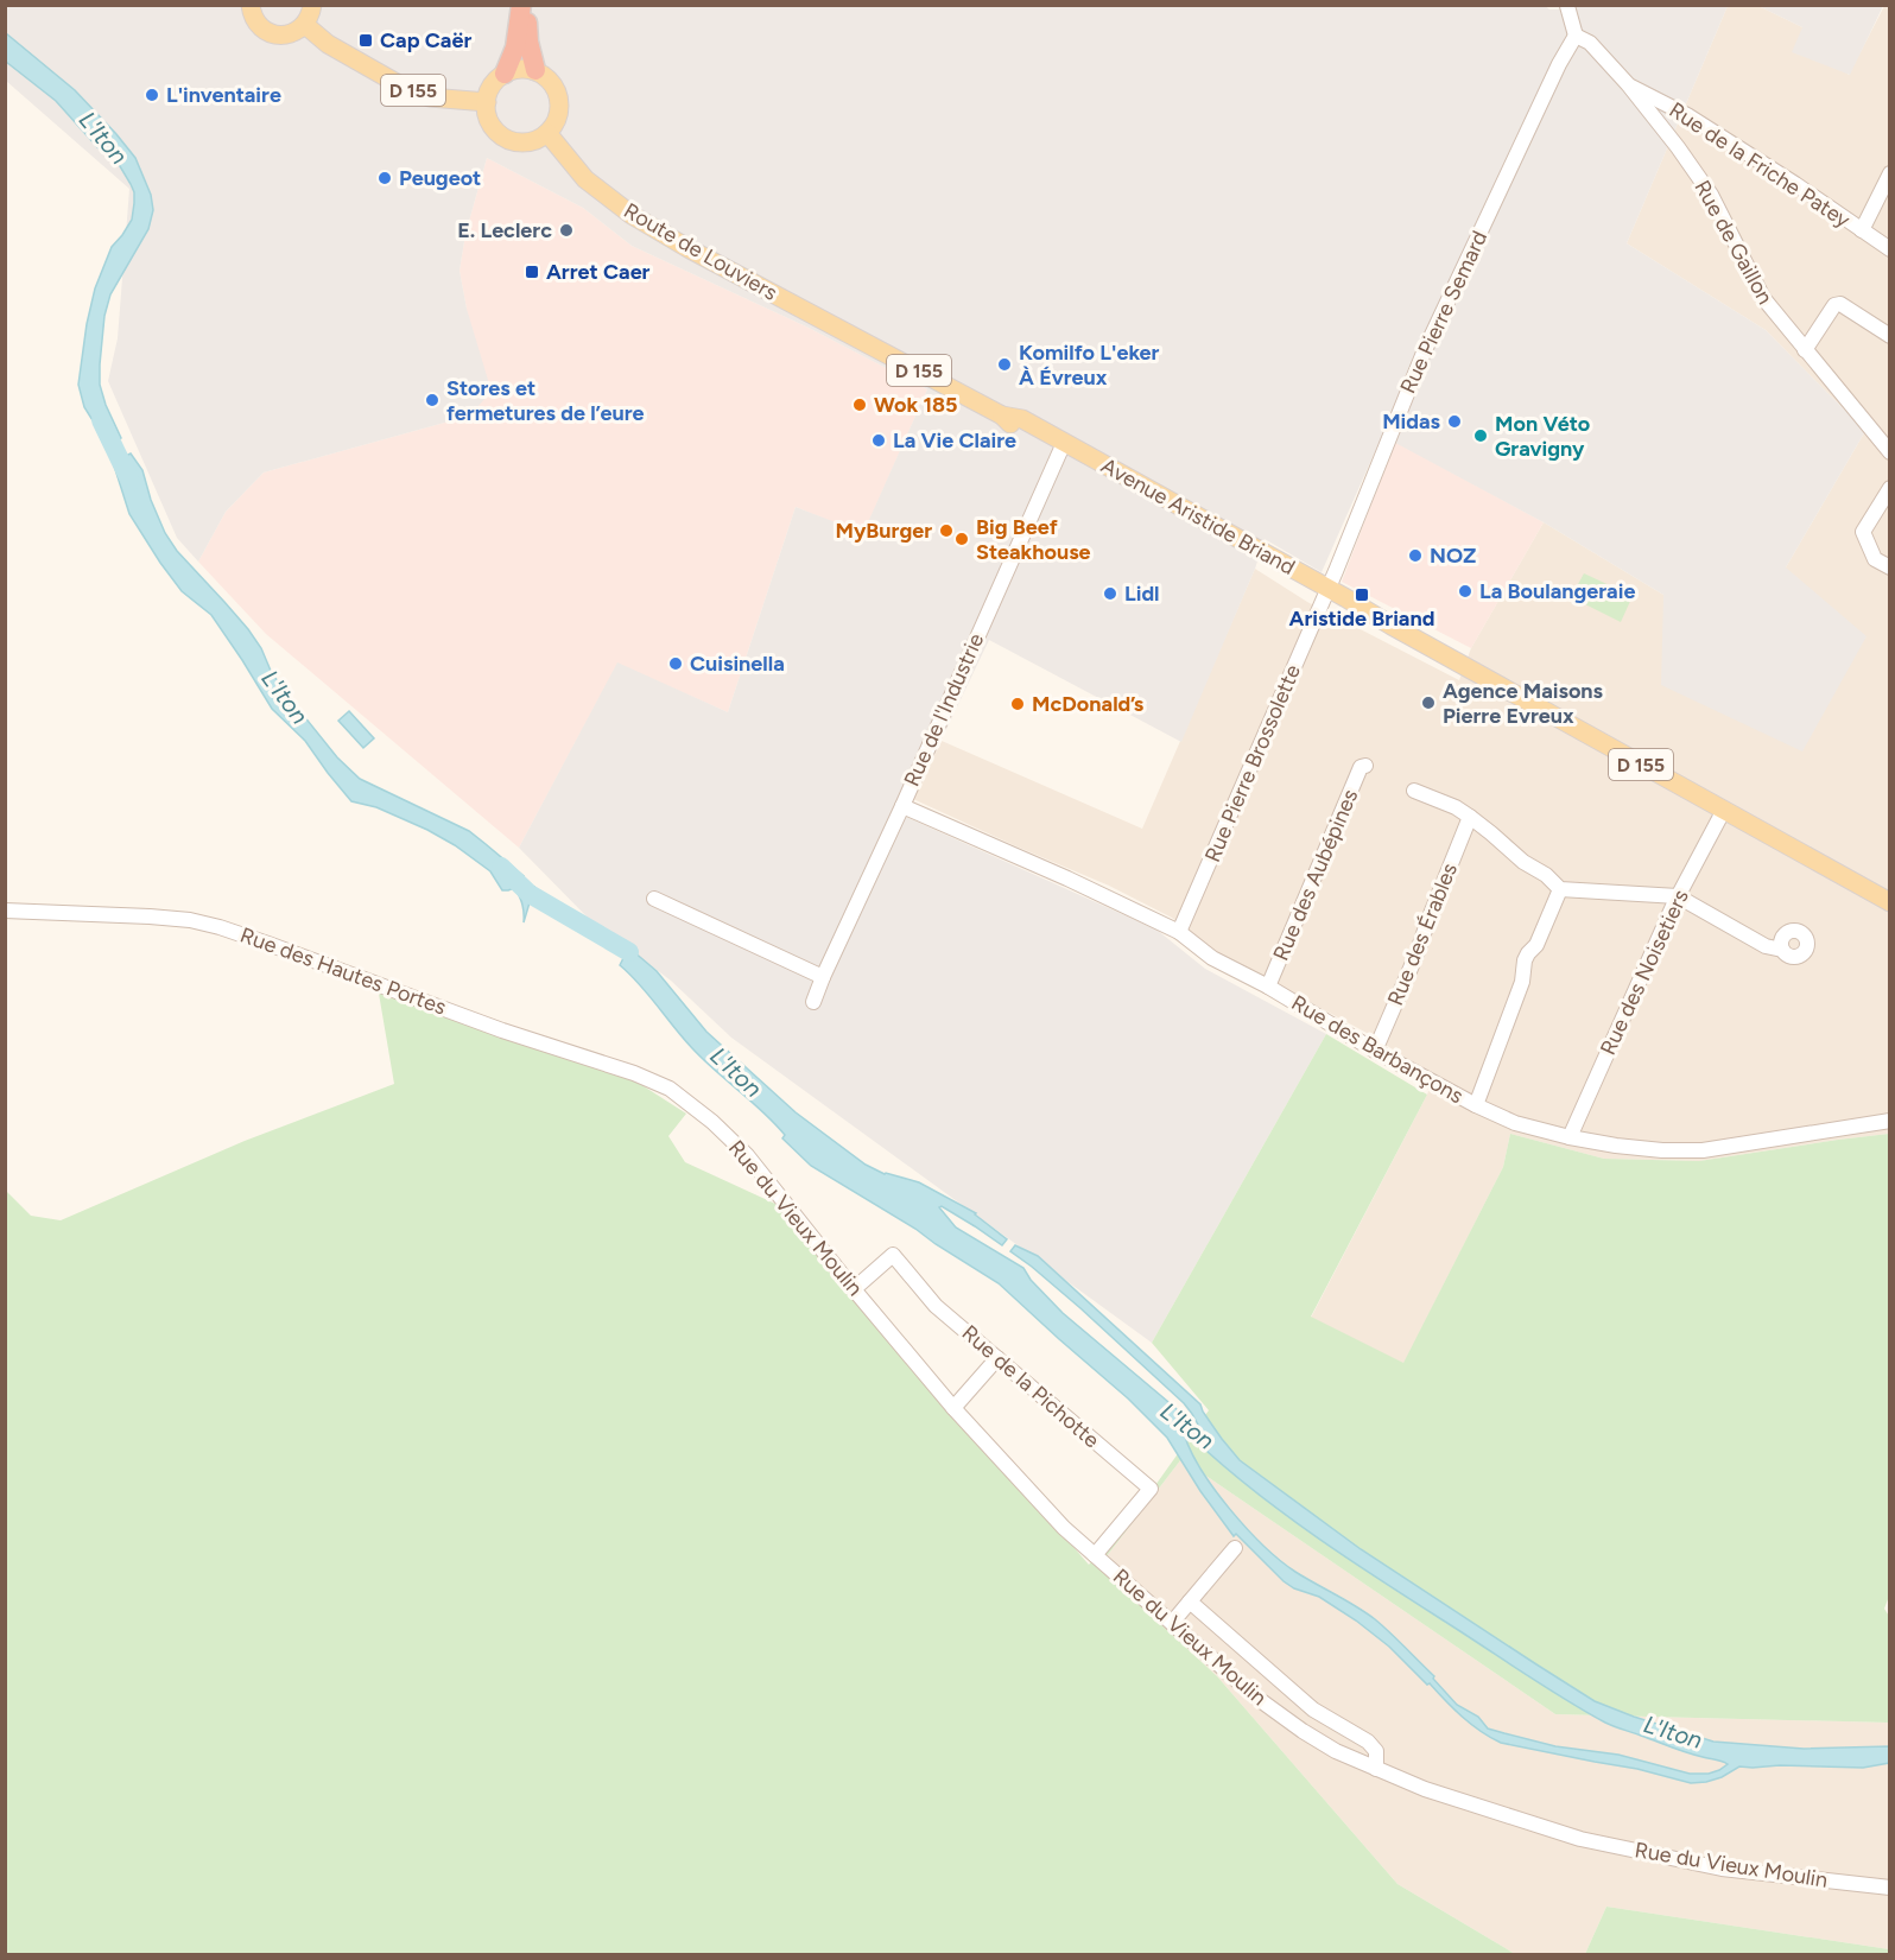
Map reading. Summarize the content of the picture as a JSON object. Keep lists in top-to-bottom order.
{
  "streets": {
    "main road": ["D 155", "Route de Louviers", "Avenue Aristide Briand"],
    "street": [
      "Rue de la Friche Patey",
      "Rue de Gaillon",
      "Rue Pierre Semard",
      "Rue de l'Industrie",
      "Rue Pierre Brossolette",
      "Rue des Aubépines",
      "Rue des Érables",
      "Rue des Hautes Portes",
      "Rue des Noisetiers",
      "Rue des Barbançons",
      "Rue du Vieux Moulin",
      "Rue de la Pichotte"
    ]
  },
  "crossings": [
    ["D 155", "Route de Louviers"],
    ["Rue de la Friche Patey", "Rue de Gaillon"],
    ["Rue de Gaillon", "Rue Pierre Semard"],
    ["Route de Louviers", "Avenue Aristide Briand"],
    ["Rue Pierre Semard", "Avenue Aristide Briand"],
    ["Rue Pierre Semard", "Rue Pierre Brossolette"],
    ["Avenue Aristide Briand", "Rue de l'Industrie"],
    ["Avenue Aristide Briand", "Rue Pierre Brossolette"],
    ["Avenue Aristide Briand", "Rue des Noisetiers"],
    ["Rue de l'Industrie", "Rue des Barbançons"],
    ["Rue Pierre Brossolette", "Rue des Barbançons"],
    ["Rue des Aubépines", "Rue des Barbançons"],
    ["Rue des Érables", "Rue des Barbançons"],
    ["Rue des Hautes Portes", "Rue du Vieux Moulin"],
    ["Rue des Noisetiers", "Rue des Barbançons"],
    ["Rue du Vieux Moulin", "Rue de la Pichotte"]
  ],
  "water": ["L'Iton"],
  "places": {
    "transit": ["Cap Caër", "Arret Caer", "Aristide Briand"],
    "other": [
      "L'inventaire",
      "Peugeot",
      "E. Leclerc",
      "Komilfo L'eker À Évreux",
      "Stores et fermetures de l’eure",
      "Wok 185",
      "Midas",
      "Mon Véto Gravigny",
      "La Vie Claire",
      "MyBurger",
      "Big Beef Steakhouse",
      "NOZ",
      "La Boulangeraie",
      "Lidl",
      "Cuisinella",
      "Agence Maisons Pierre Evreux",
      "McDonald’s"
    ]
  }
}
